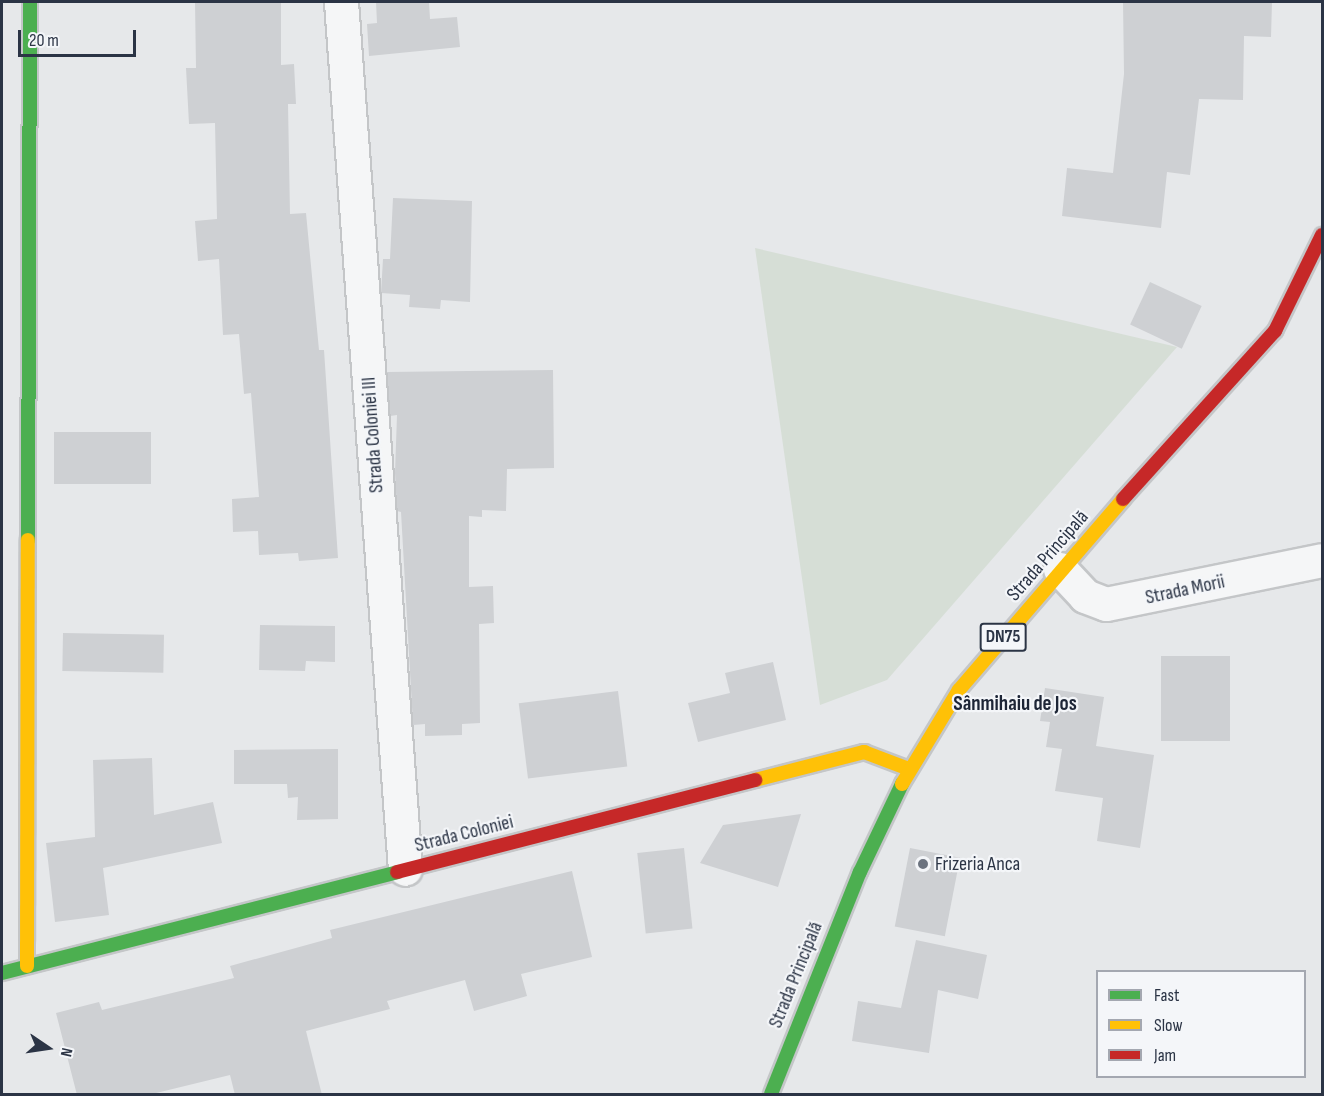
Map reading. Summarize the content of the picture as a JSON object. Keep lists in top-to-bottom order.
{
  "streets": {
    "street": [
      "Strada Coloniei III",
      "Strada Principală",
      "Strada Morii",
      "DN75",
      "Strada Coloniei"
    ]
  },
  "crossings": [
    ["Strada Coloniei III", "Strada Coloniei"],
    ["Strada Principală", "Strada Morii"],
    ["Strada Principală", "Strada Coloniei"]
  ],
  "districts": ["Sânmihaiu de Jos"],
  "places": ["Frizeria Anca"],
  "legend": ["Fast", "Slow", "Jam"],
  "scale_bar": "20 m",
  "north": "right"
}
